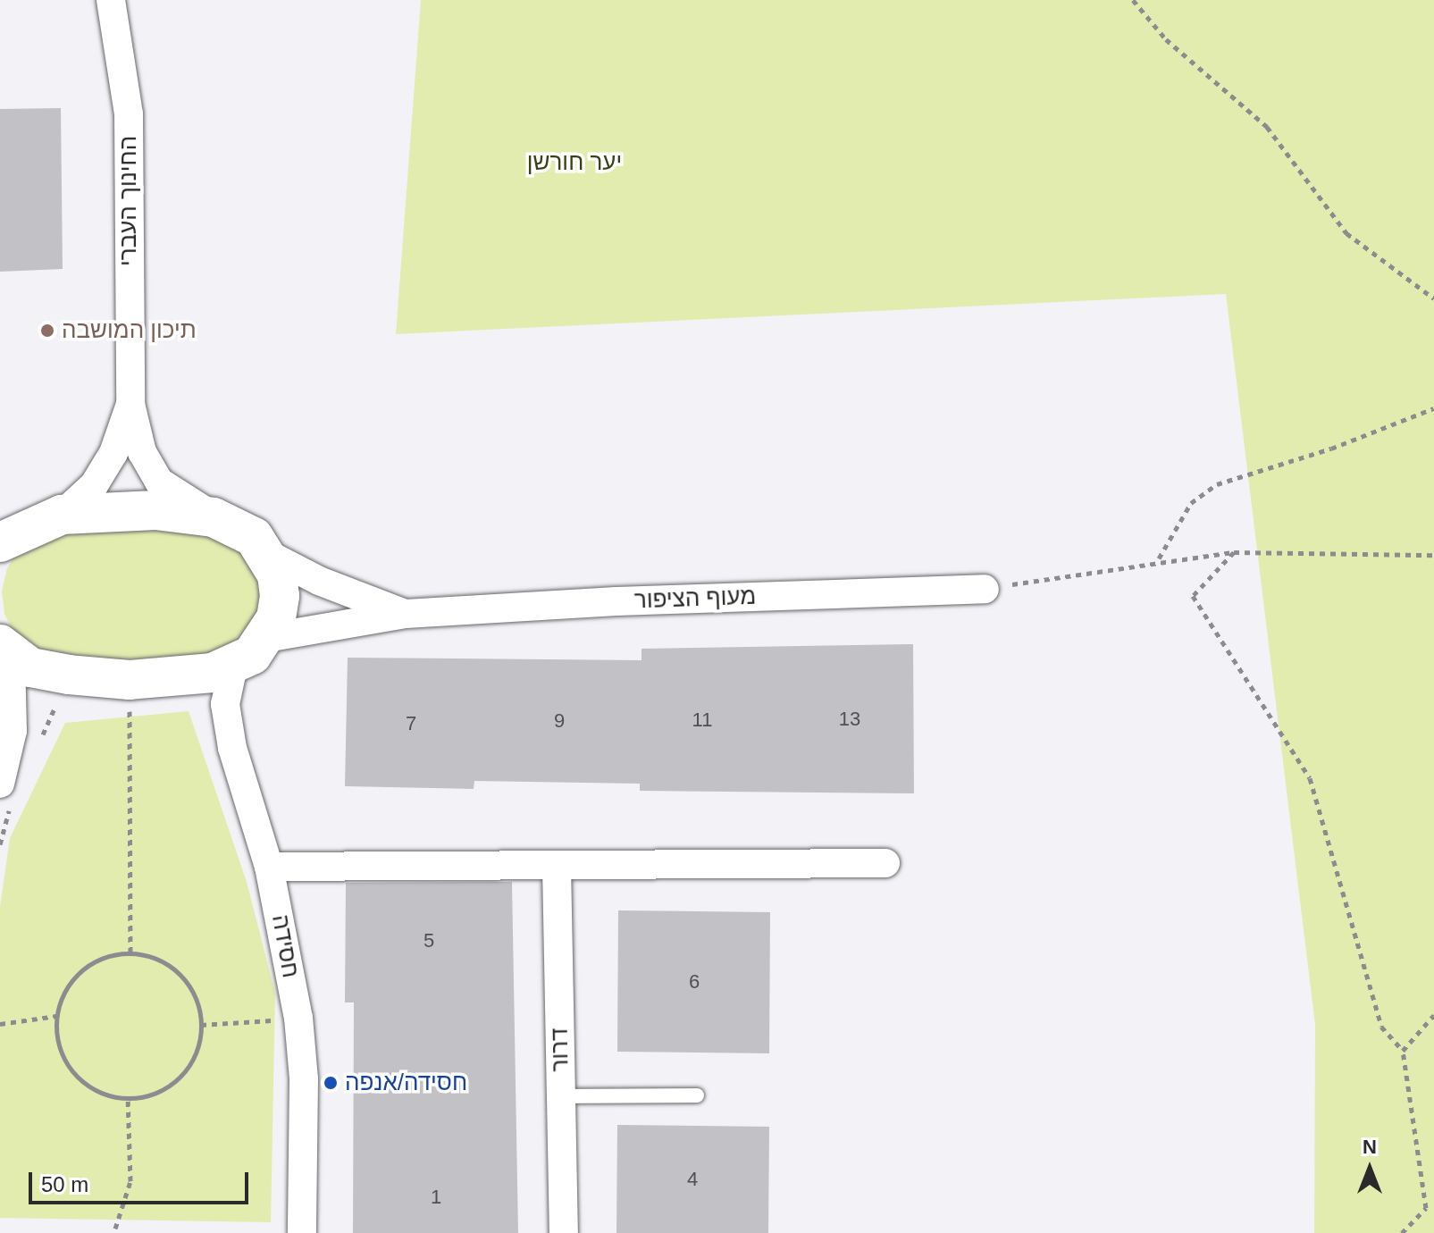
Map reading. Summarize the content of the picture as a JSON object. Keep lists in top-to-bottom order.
{
  "streets": {
    "street": [
      "החינוך העברי",
      "מעוף הציפור",
      "חסידה",
      "דרור"
    ]
  },
  "parks": ["יער חורשן"],
  "places": ["תיכון המושבה", "חסידה/אנפה"],
  "house_numbers": [
    "13",
    "11",
    "9",
    "7",
    "5",
    "6",
    "4",
    "1"
  ],
  "scale_bar": "50 m",
  "north": "top"
}
